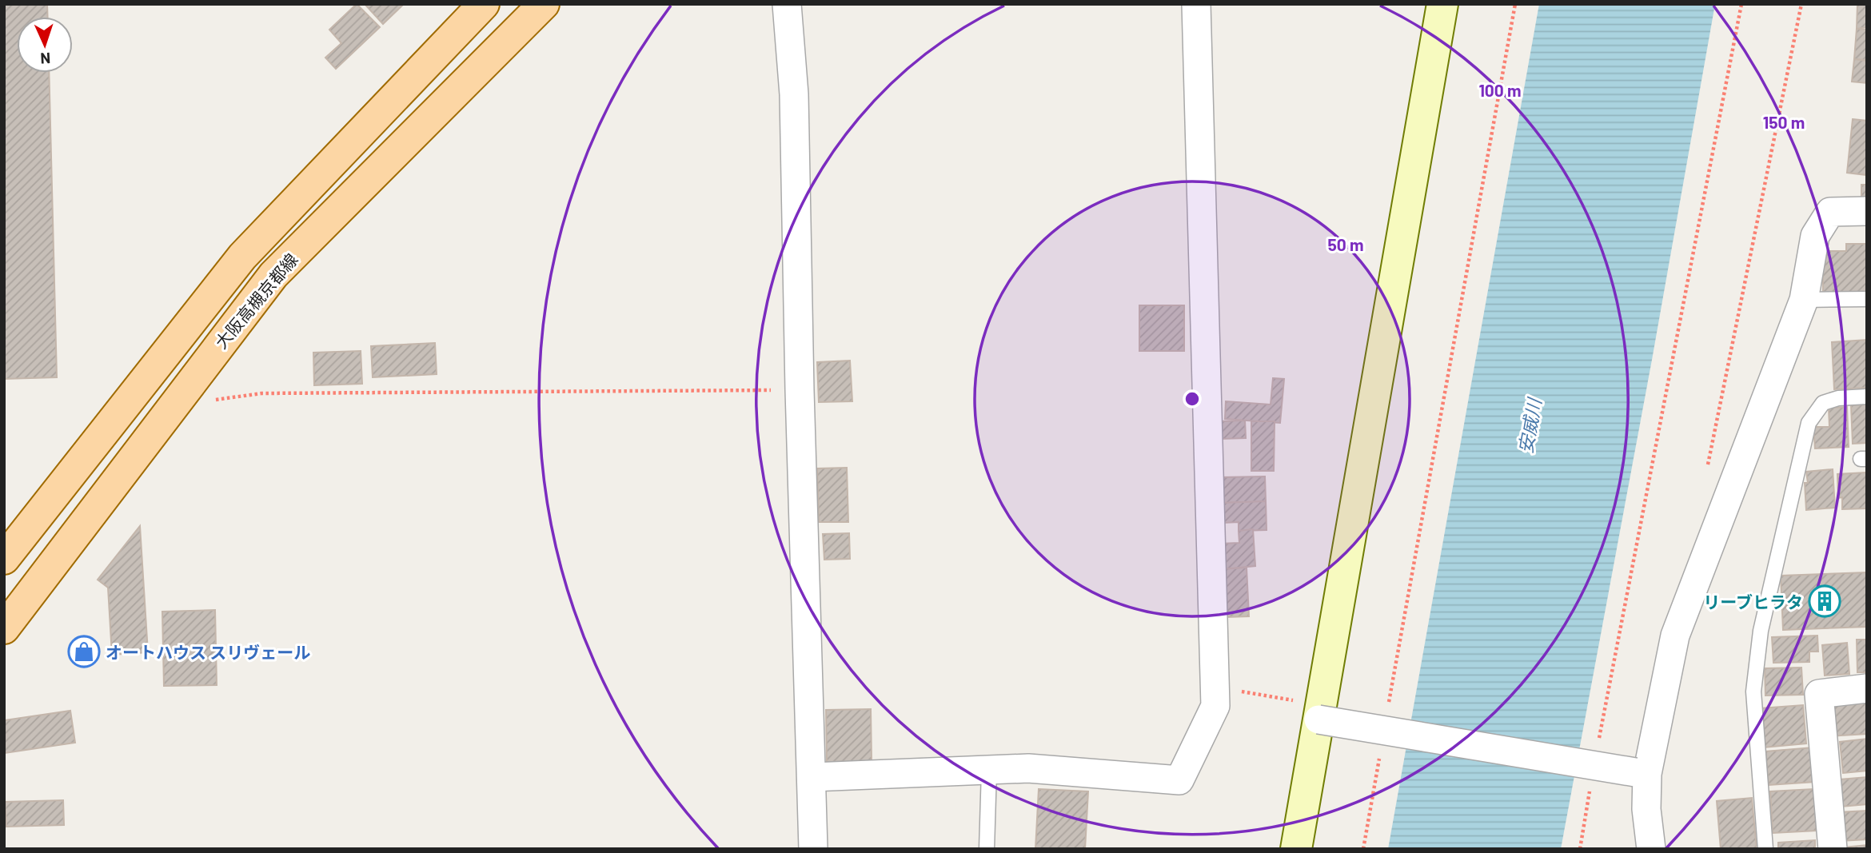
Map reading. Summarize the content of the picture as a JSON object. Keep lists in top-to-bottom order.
{
  "streets": {
    "main road": ["大阪高槻京都線"]
  },
  "water": ["安威川"],
  "places": {
    "building": ["リーブヒラタ"],
    "shop": ["オートハウス スリヴェール"]
  },
  "north": "bottom",
  "rings": ["100 m", "150 m", "50 m"]
}
